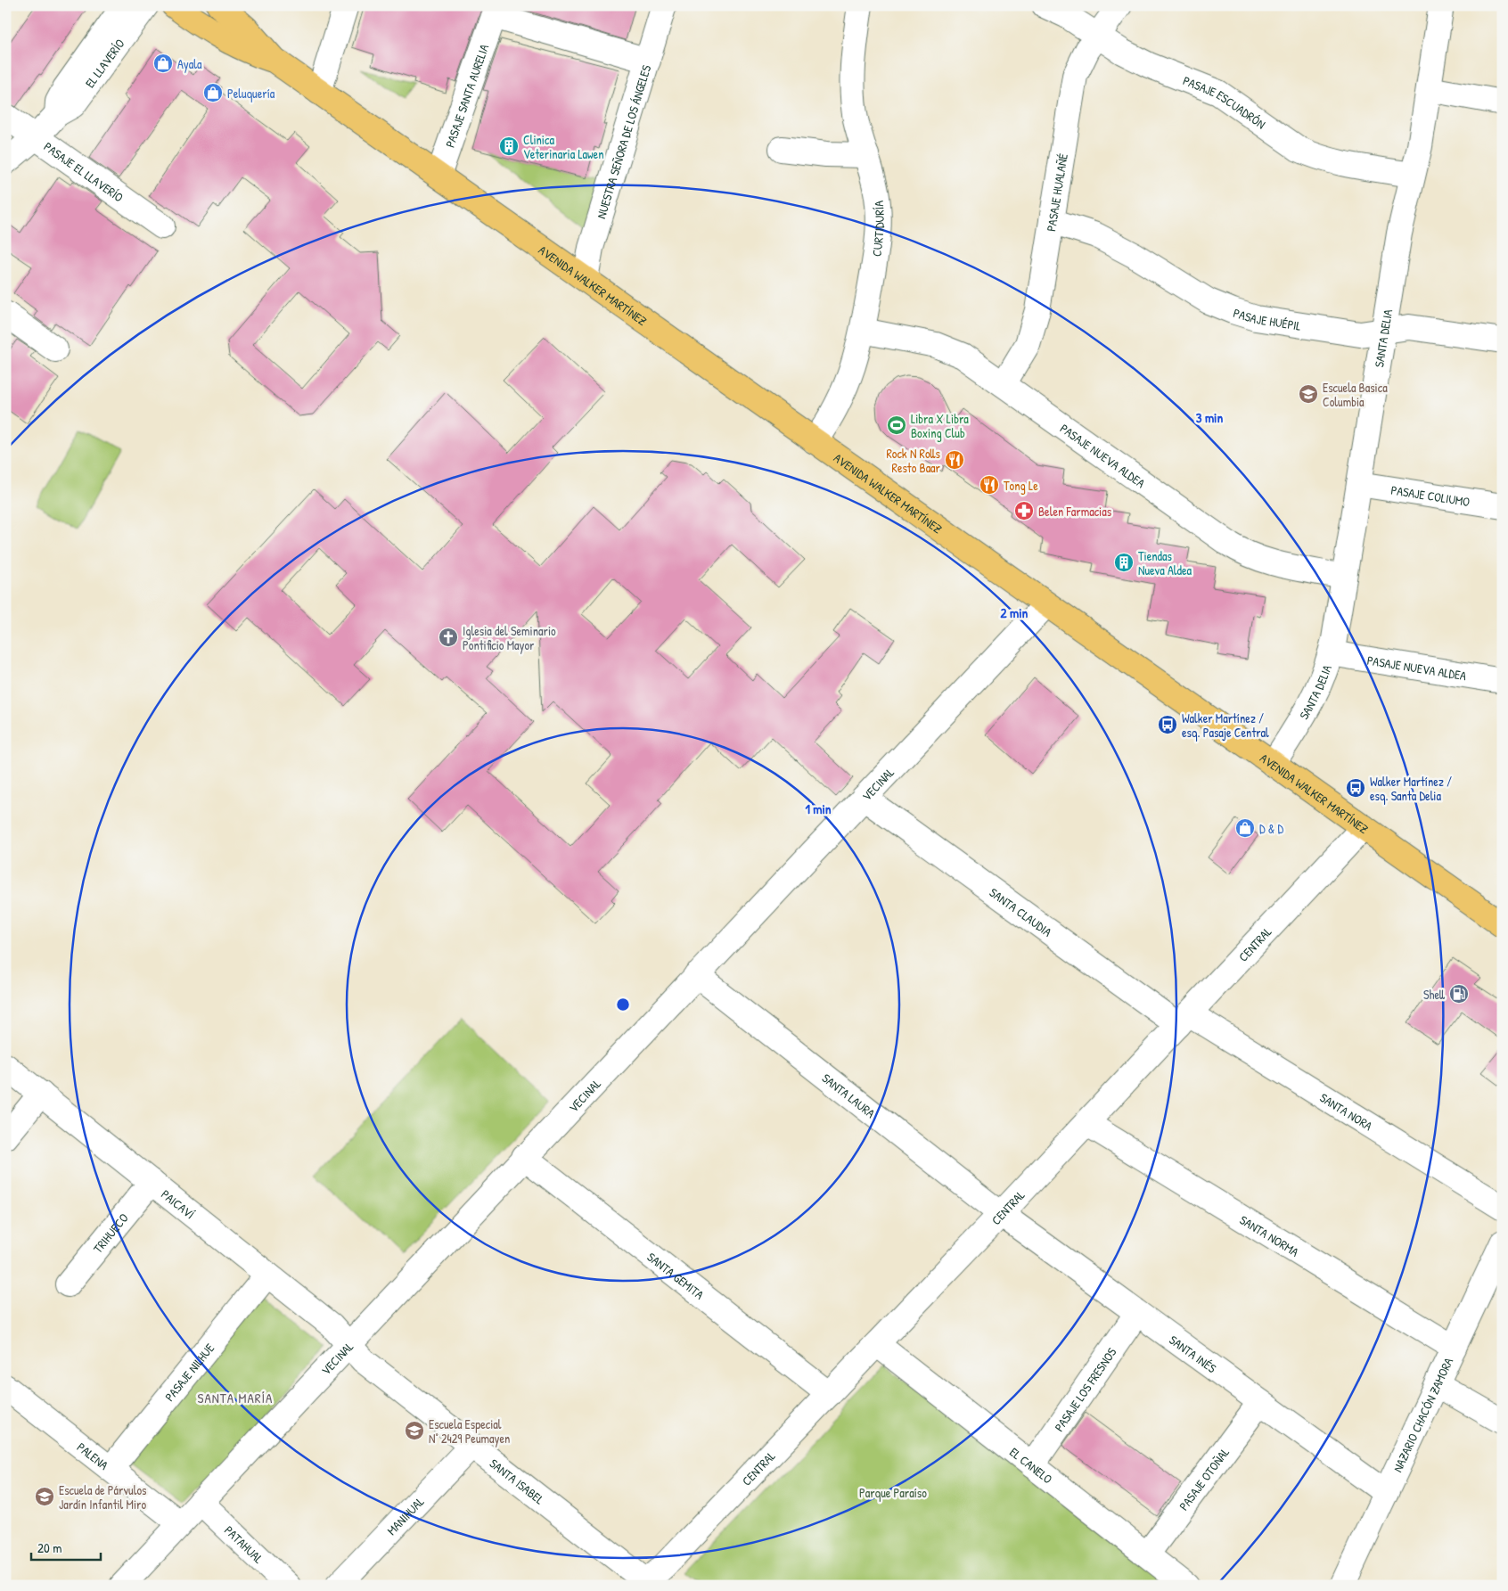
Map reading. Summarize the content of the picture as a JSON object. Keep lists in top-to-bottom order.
{
  "streets": {
    "main road": ["AVENIDA WALKER MARTÍNEZ"],
    "street": [
      "EL LLAVERÍO",
      "PASAJE SANTA AURELIA",
      "PASAJE ESCUADRÓN",
      "NUESTRA SEÑORA DE LOS ÁNGELES",
      "PASAJE EL LLAVERÍO",
      "PASAJE HUALAÑÉ",
      "CURTIDURÍA",
      "PASAJE HUÉPIL",
      "SANTA DELIA",
      "PASAJE NUEVA ALDEA",
      "PASAJE COLIUMO",
      "VECINAL",
      "SANTA CLAUDIA",
      "CENTRAL",
      "SANTA LAURA",
      "SANTA NORA",
      "PAICAVÍ",
      "TRIHUECO",
      "SANTA NORMA",
      "SANTA GEMITA",
      "SANTA INÉS",
      "PASAJE NILHUE",
      "PASAJE LOS FRESNOS",
      "NAZARIO CHACÓN ZAMORA",
      "PALENA",
      "EL CANELO",
      "PASAJE OTOÑAL",
      "SANTA ISABEL",
      "MANIHUAL",
      "PATAHUAL"
    ]
  },
  "crossings": [
    ["EL LLAVERÍO", "PASAJE EL LLAVERÍO"],
    ["PASAJE SANTA AURELIA", "NUESTRA SEÑORA DE LOS ÁNGELES"],
    ["PASAJE SANTA AURELIA", "AVENIDA WALKER MARTÍNEZ"],
    ["PASAJE ESCUADRÓN", "PASAJE HUALAÑÉ"],
    ["PASAJE ESCUADRÓN", "SANTA DELIA"],
    ["NUESTRA SEÑORA DE LOS ÁNGELES", "AVENIDA WALKER MARTÍNEZ"],
    ["PASAJE HUALAÑÉ", "PASAJE HUÉPIL"],
    ["PASAJE HUALAÑÉ", "PASAJE NUEVA ALDEA"],
    ["CURTIDURÍA", "AVENIDA WALKER MARTÍNEZ"],
    ["CURTIDURÍA", "PASAJE NUEVA ALDEA"],
    ["AVENIDA WALKER MARTÍNEZ", "SANTA DELIA"],
    ["AVENIDA WALKER MARTÍNEZ", "VECINAL"],
    ["AVENIDA WALKER MARTÍNEZ", "CENTRAL"],
    ["PASAJE HUÉPIL", "SANTA DELIA"],
    ["SANTA DELIA", "PASAJE NUEVA ALDEA"],
    ["SANTA DELIA", "PASAJE COLIUMO"],
    ["VECINAL", "SANTA CLAUDIA"],
    ["VECINAL", "SANTA LAURA"],
    ["VECINAL", "PAICAVÍ"],
    ["VECINAL", "SANTA GEMITA"],
    ["VECINAL", "PALENA"],
    ["VECINAL", "SANTA ISABEL"],
    ["VECINAL", "PATAHUAL"],
    ["SANTA CLAUDIA", "CENTRAL"],
    ["SANTA CLAUDIA", "SANTA NORA"],
    ["CENTRAL", "SANTA LAURA"],
    ["CENTRAL", "SANTA NORA"],
    ["CENTRAL", "SANTA NORMA"],
    ["CENTRAL", "SANTA GEMITA"],
    ["CENTRAL", "SANTA INÉS"],
    ["CENTRAL", "EL CANELO"],
    ["CENTRAL", "SANTA ISABEL"],
    ["SANTA LAURA", "SANTA INÉS"],
    ["PAICAVÍ", "TRIHUECO"],
    ["PAICAVÍ", "PASAJE NILHUE"],
    ["PAICAVÍ", "SANTA ISABEL"],
    ["SANTA NORMA", "NAZARIO CHACÓN ZAMORA"],
    ["SANTA INÉS", "PASAJE LOS FRESNOS"],
    ["SANTA INÉS", "NAZARIO CHACÓN ZAMORA"],
    ["SANTA INÉS", "PASAJE OTOÑAL"],
    ["PASAJE NILHUE", "PALENA"],
    ["PASAJE LOS FRESNOS", "EL CANELO"],
    ["EL CANELO", "PASAJE OTOÑAL"],
    ["SANTA ISABEL", "MANIHUAL"]
  ],
  "districts": ["SANTA MARÍA"],
  "parks": ["Parque Paraíso"],
  "places": {
    "shop": ["Ayala", "Peluquería", "D & D"],
    "building": ["Clinica Veterinaria Lawen", "Tiendas Nueva Aldea"],
    "school or university": ["Escuela Basica Columbia", "Escuela Especial N° 2429 Peumayen", "Escuela de Párvulos Jardín Infantil Miro"],
    "sports": ["Libra X Libra Boxing Club"],
    "restaurant": ["Rock N Rolls Resto Baar", "Tong Le"],
    "pharmacy": ["Belen Farmacias"],
    "church": ["Iglesia del Seminario Pontificio Mayor"],
    "bus stop": ["Walker Martínez / esq. Pasaje Central", "Walker Martínez / esq. Santa Delia"],
    "fuel station": ["Shell"]
  },
  "scale_bar": "20 m",
  "rings": ["3 min", "2 min", "1 min"]
}
